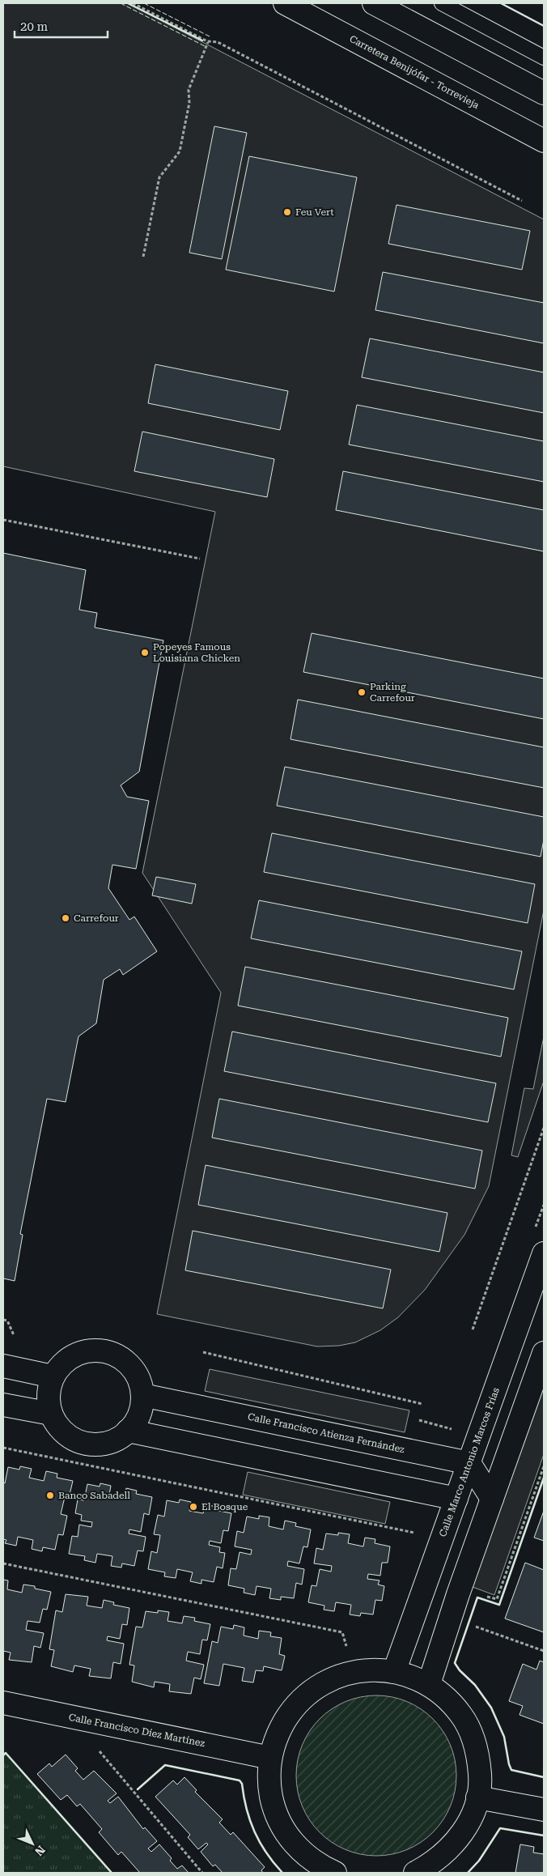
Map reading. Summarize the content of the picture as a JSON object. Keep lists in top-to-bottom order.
{
  "streets": {
    "street": [
      "Carretera Benijófar - Torrevieja",
      "Calle Francisco Atienza Fernández",
      "Calle Marco Antonio Marcos Frías",
      "Calle Francisco Díez Martínez"
    ]
  },
  "crossings": [
    ["Calle Francisco Atienza Fernández", "Calle Marco Antonio Marcos Frías"]
  ],
  "places": [
    "Feu Vert",
    "Popeyes Famous Louisiana Chicken",
    "Parking Carrefour",
    "Carrefour",
    "Banco Sabadell",
    "El Bosque"
  ],
  "scale_bar": "20 m",
  "north": "bottom right"
}
